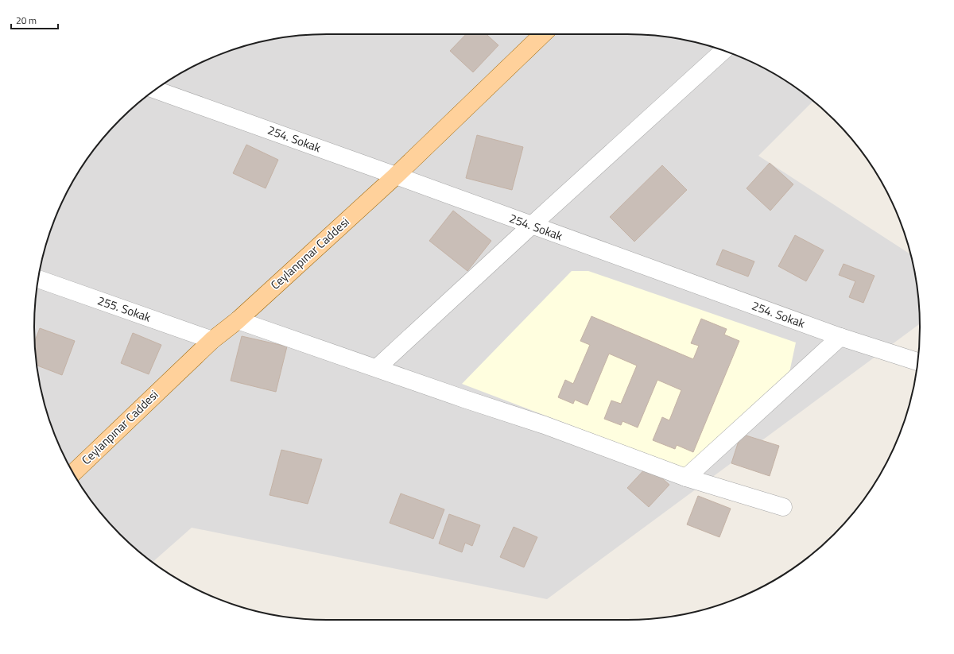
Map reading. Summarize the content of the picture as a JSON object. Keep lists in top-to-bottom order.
{
  "streets": {
    "main road": ["Ceylanpınar Caddesi"],
    "street": ["254. Sokak", "255. Sokak"]
  },
  "crossings": [
    ["254. Sokak", "Ceylanpınar Caddesi"],
    ["Ceylanpınar Caddesi", "255. Sokak"]
  ],
  "scale_bar": "20 m"
}
